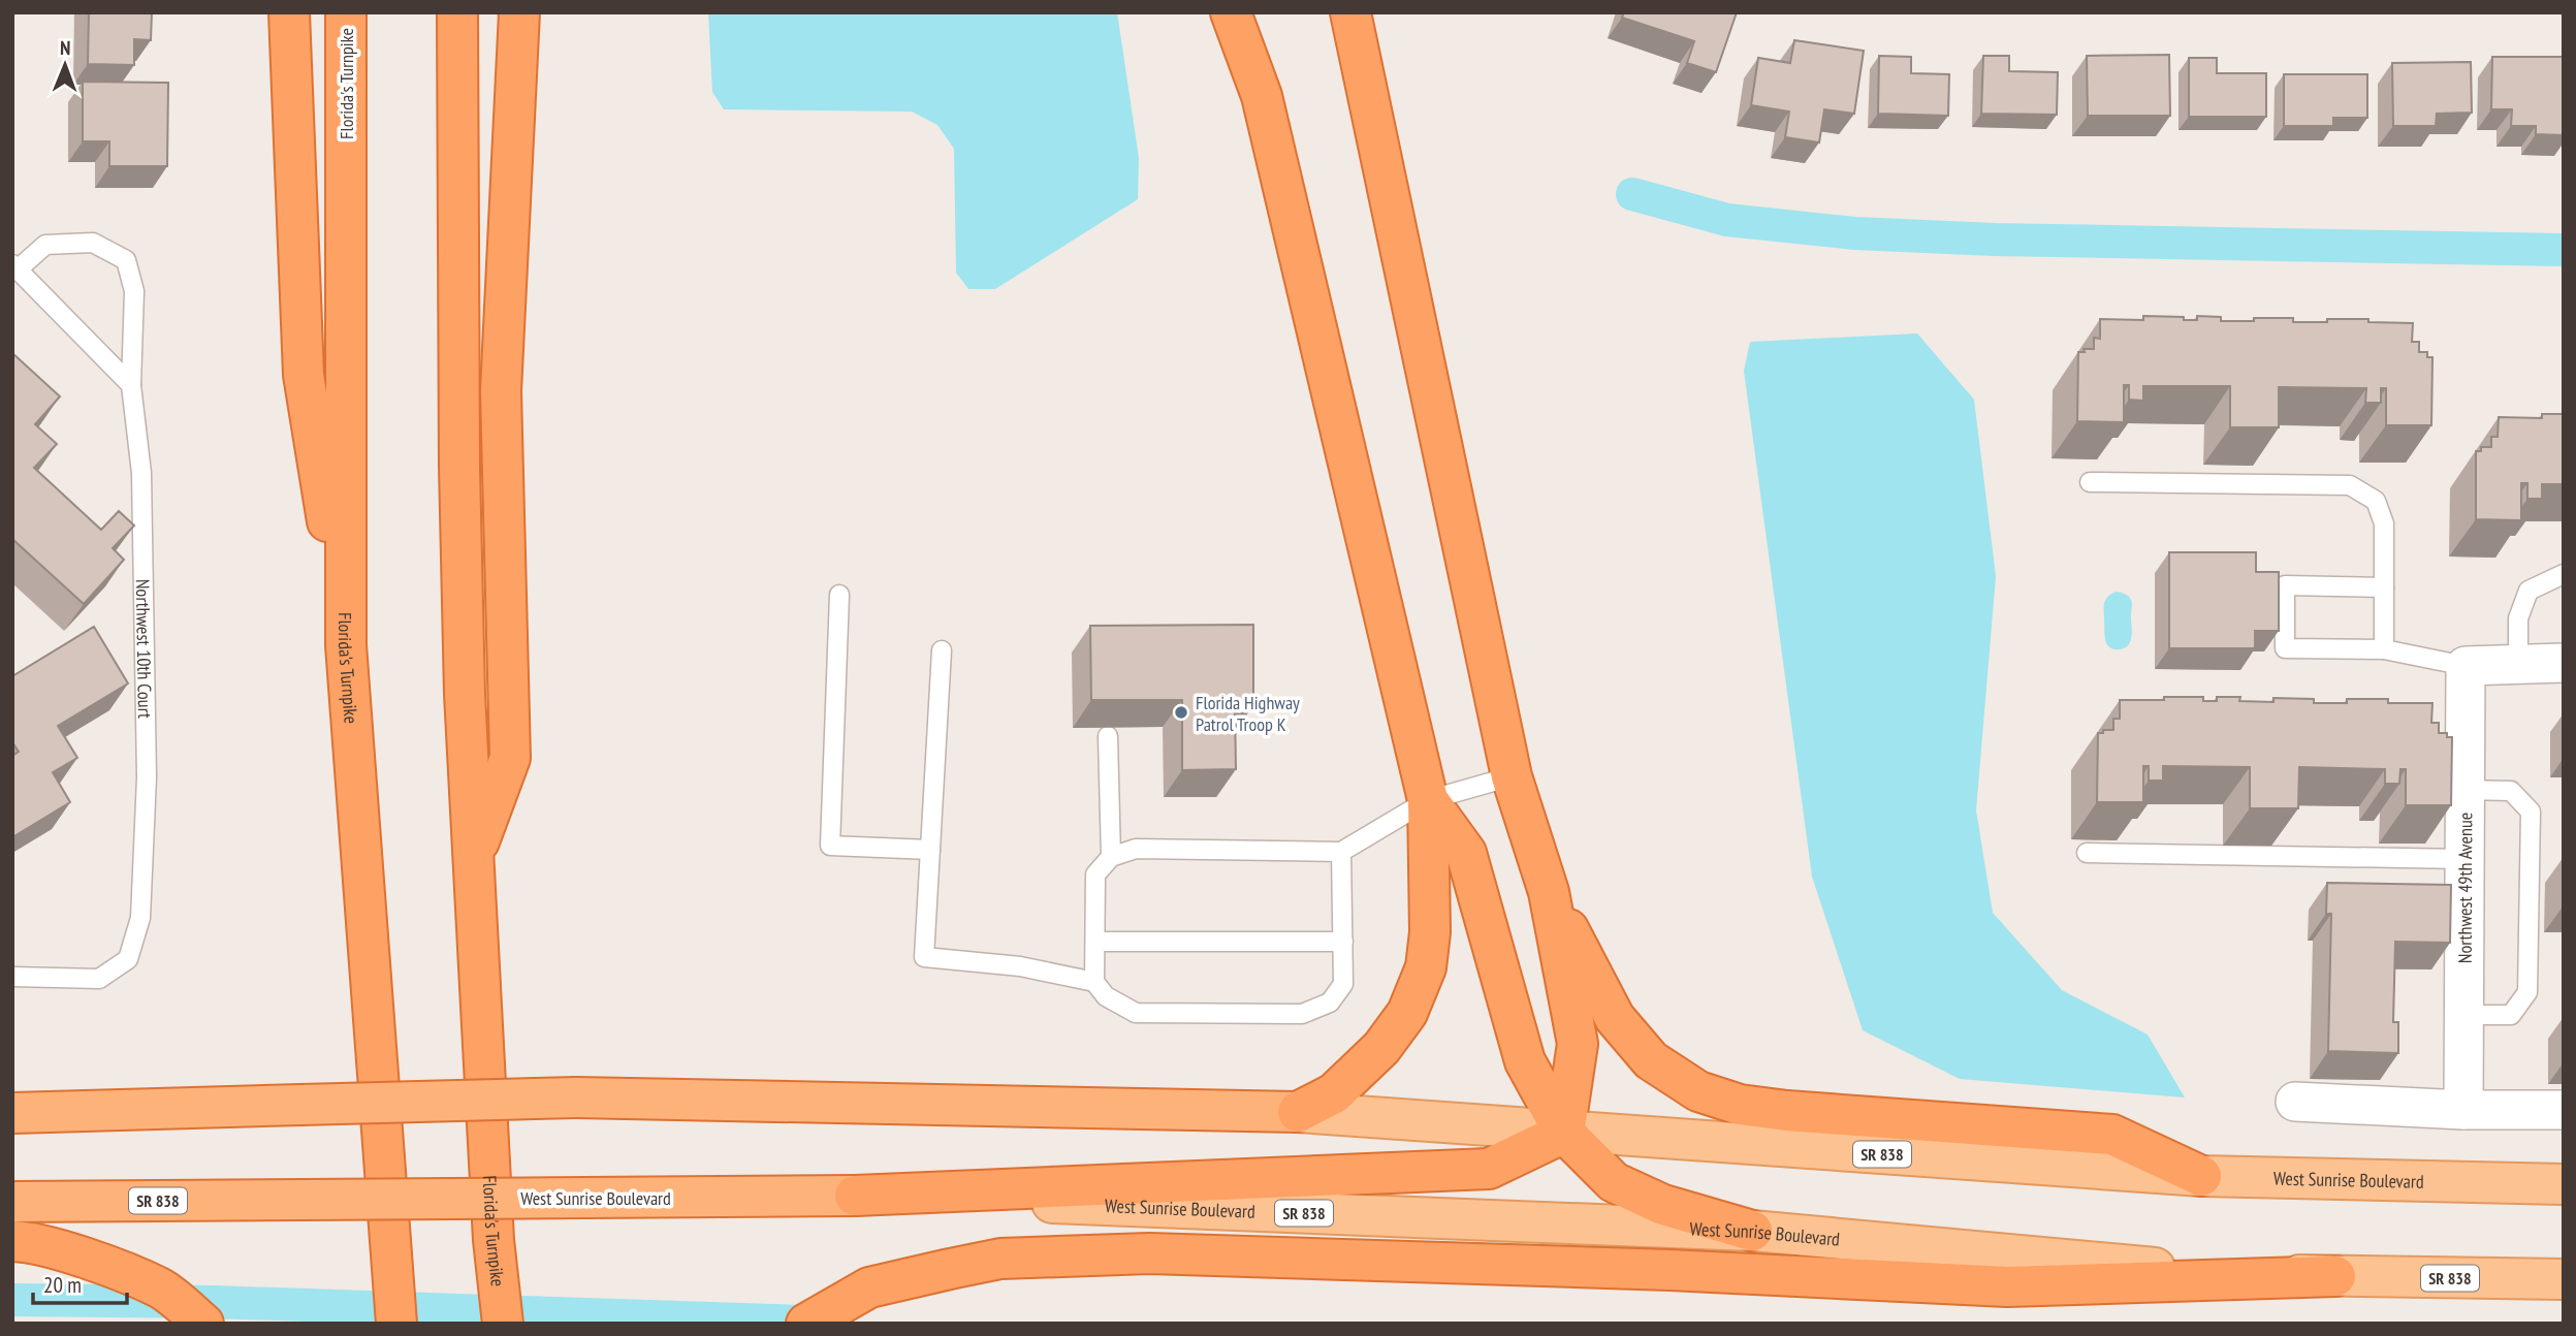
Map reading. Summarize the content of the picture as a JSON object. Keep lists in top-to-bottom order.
{
  "streets": {
    "highway": ["Florida's Turnpike", "SR 838", "West Sunrise Boulevard"],
    "street": ["Northwest 49th Avenue"],
    "lane": ["Northwest 10th Court"]
  },
  "places": ["Florida Highway Patrol Troop K"],
  "scale_bar": "20 m",
  "north": "top"
}
